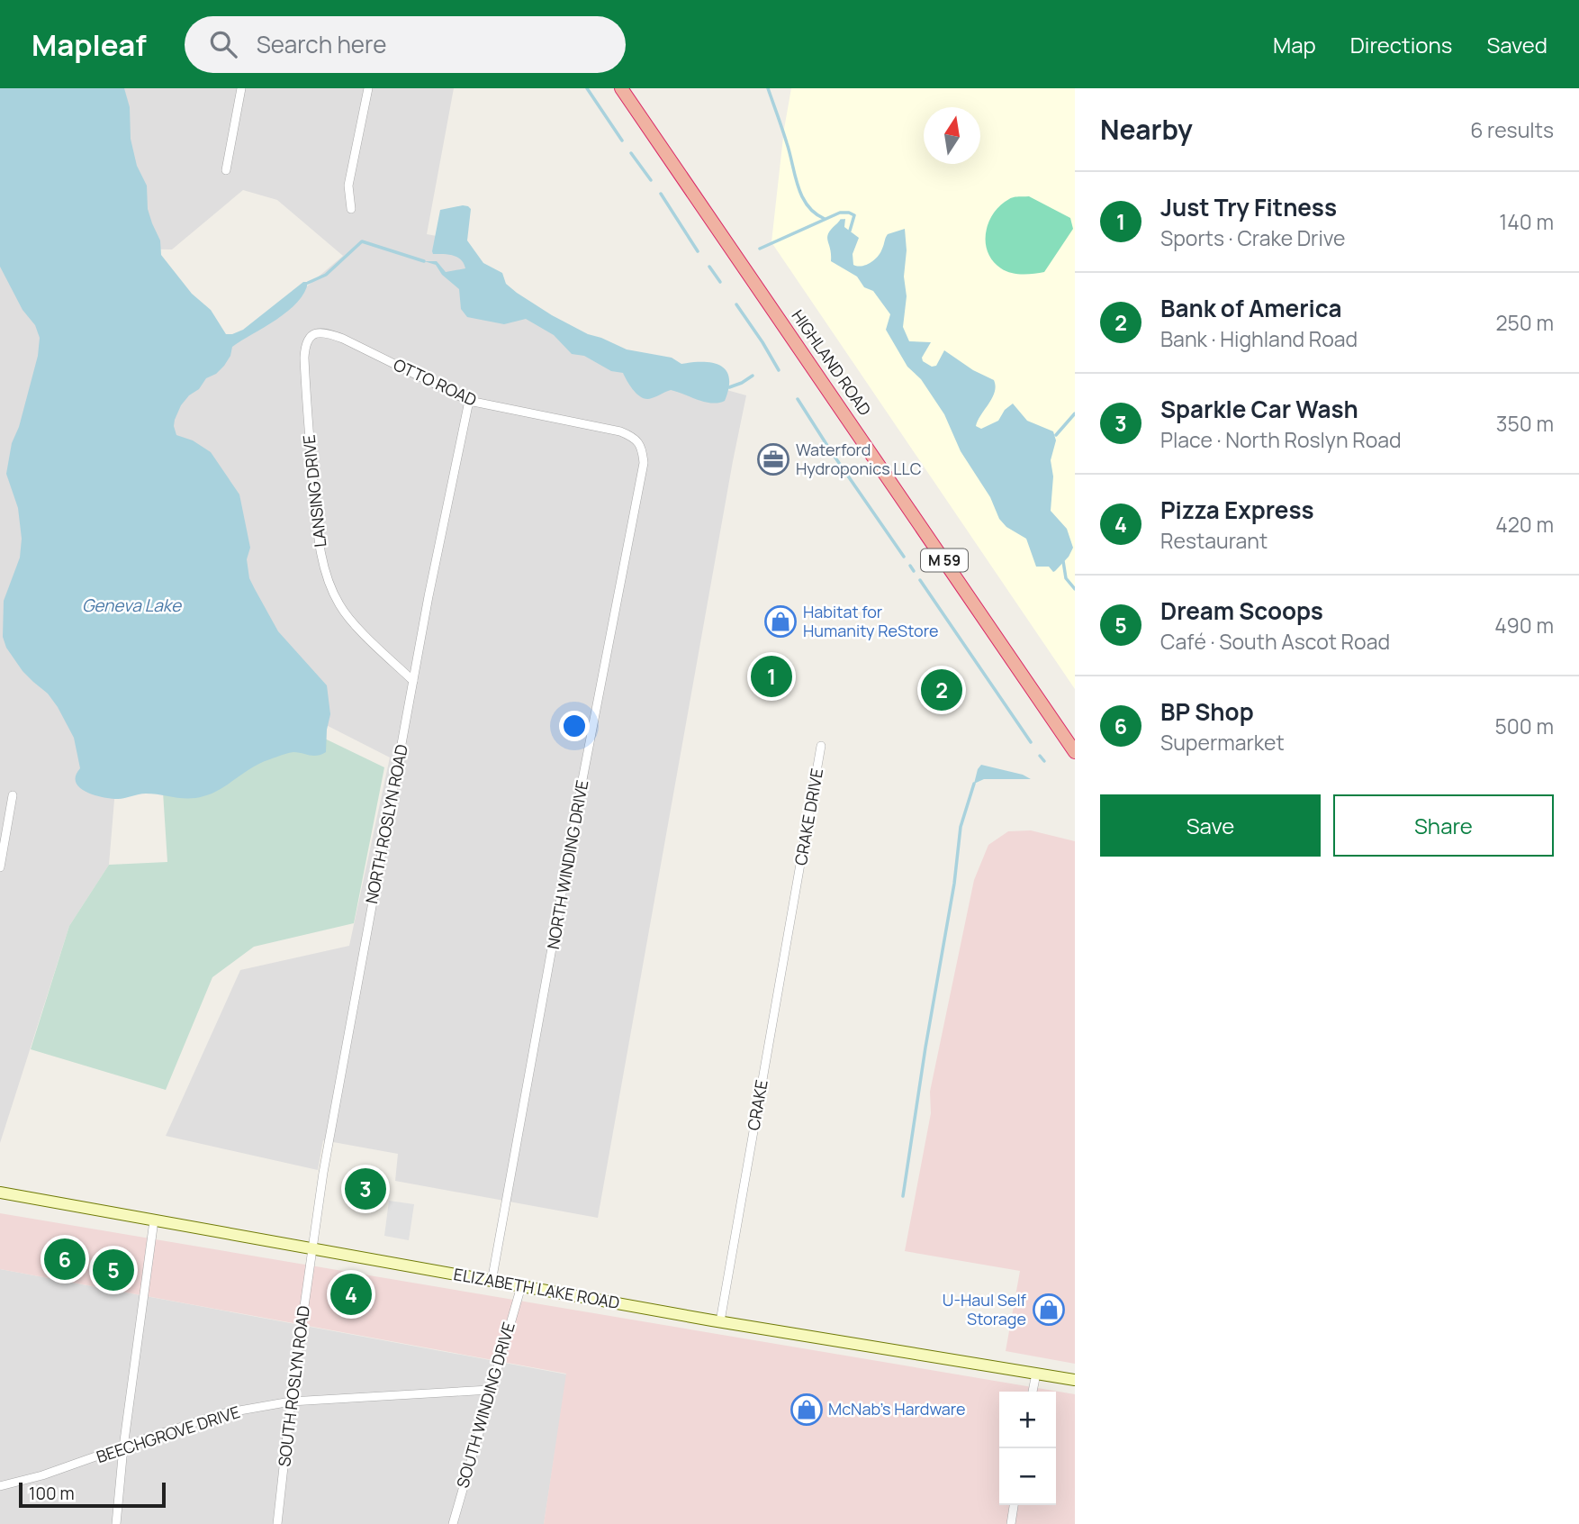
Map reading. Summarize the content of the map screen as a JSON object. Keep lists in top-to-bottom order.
{
  "streets": {
    "highway": ["HIGHLAND ROAD", "M 59"],
    "main road": ["ELIZABETH LAKE ROAD"],
    "street": [
      "OTTO ROAD",
      "LANSING DRIVE",
      "CRAKE DRIVE",
      "NORTH ROSLYN ROAD",
      "NORTH WINDING DRIVE",
      "CRAKE",
      "SOUTH ROSLYN ROAD",
      "SOUTH WINDING DRIVE",
      "BEECHGROVE DRIVE"
    ]
  },
  "crossings": [
    ["OTTO ROAD", "LANSING DRIVE"],
    ["OTTO ROAD", "NORTH ROSLYN ROAD"],
    ["OTTO ROAD", "NORTH WINDING DRIVE"],
    ["LANSING DRIVE", "NORTH ROSLYN ROAD"],
    ["CRAKE DRIVE", "CRAKE"],
    ["NORTH ROSLYN ROAD", "ELIZABETH LAKE ROAD"],
    ["NORTH ROSLYN ROAD", "SOUTH ROSLYN ROAD"],
    ["NORTH WINDING DRIVE", "ELIZABETH LAKE ROAD"],
    ["CRAKE", "ELIZABETH LAKE ROAD"],
    ["ELIZABETH LAKE ROAD", "SOUTH ROSLYN ROAD"],
    ["ELIZABETH LAKE ROAD", "SOUTH WINDING DRIVE"],
    ["SOUTH ROSLYN ROAD", "BEECHGROVE DRIVE"],
    ["SOUTH WINDING DRIVE", "BEECHGROVE DRIVE"]
  ],
  "water": ["Geneva Lake"],
  "places": {
    "office": ["Waterford Hydroponics LLC"],
    "shop": ["Habitat for Humanity ReStore", "U-Haul Self Storage", "McNab's Hardware"]
  },
  "scale_bar": "100 m",
  "north": "top",
  "page": {
    "header": "Mapleaf",
    "search": "Search here",
    "nav": ["Map", "Directions", "Saved"],
    "heading": ["Nearby", "6 results"],
    "list": [
      {
        "mark": "1",
        "name": "Just Try Fitness",
        "note": "Sports · Crake Drive",
        "value": "140 m"
      },
      {
        "mark": "2",
        "name": "Bank of America",
        "note": "Bank · Highland Road",
        "value": "250 m"
      },
      {
        "mark": "3",
        "name": "Sparkle Car Wash",
        "note": "Place · North Roslyn Road",
        "value": "350 m"
      },
      {
        "mark": "4",
        "name": "Pizza Express",
        "note": "Restaurant",
        "value": "420 m"
      },
      {
        "mark": "5",
        "name": "Dream Scoops",
        "note": "Café · South Ascot Road",
        "value": "490 m"
      },
      {
        "mark": "6",
        "name": "BP Shop",
        "note": "Supermarket",
        "value": "500 m"
      }
    ],
    "pins": [
      "1",
      "2",
      "3",
      "6",
      "5",
      "4"
    ],
    "buttons": ["Save", "Share"],
    "map_buttons": ["+", "−"],
    "scale": "100 m"
  }
}
